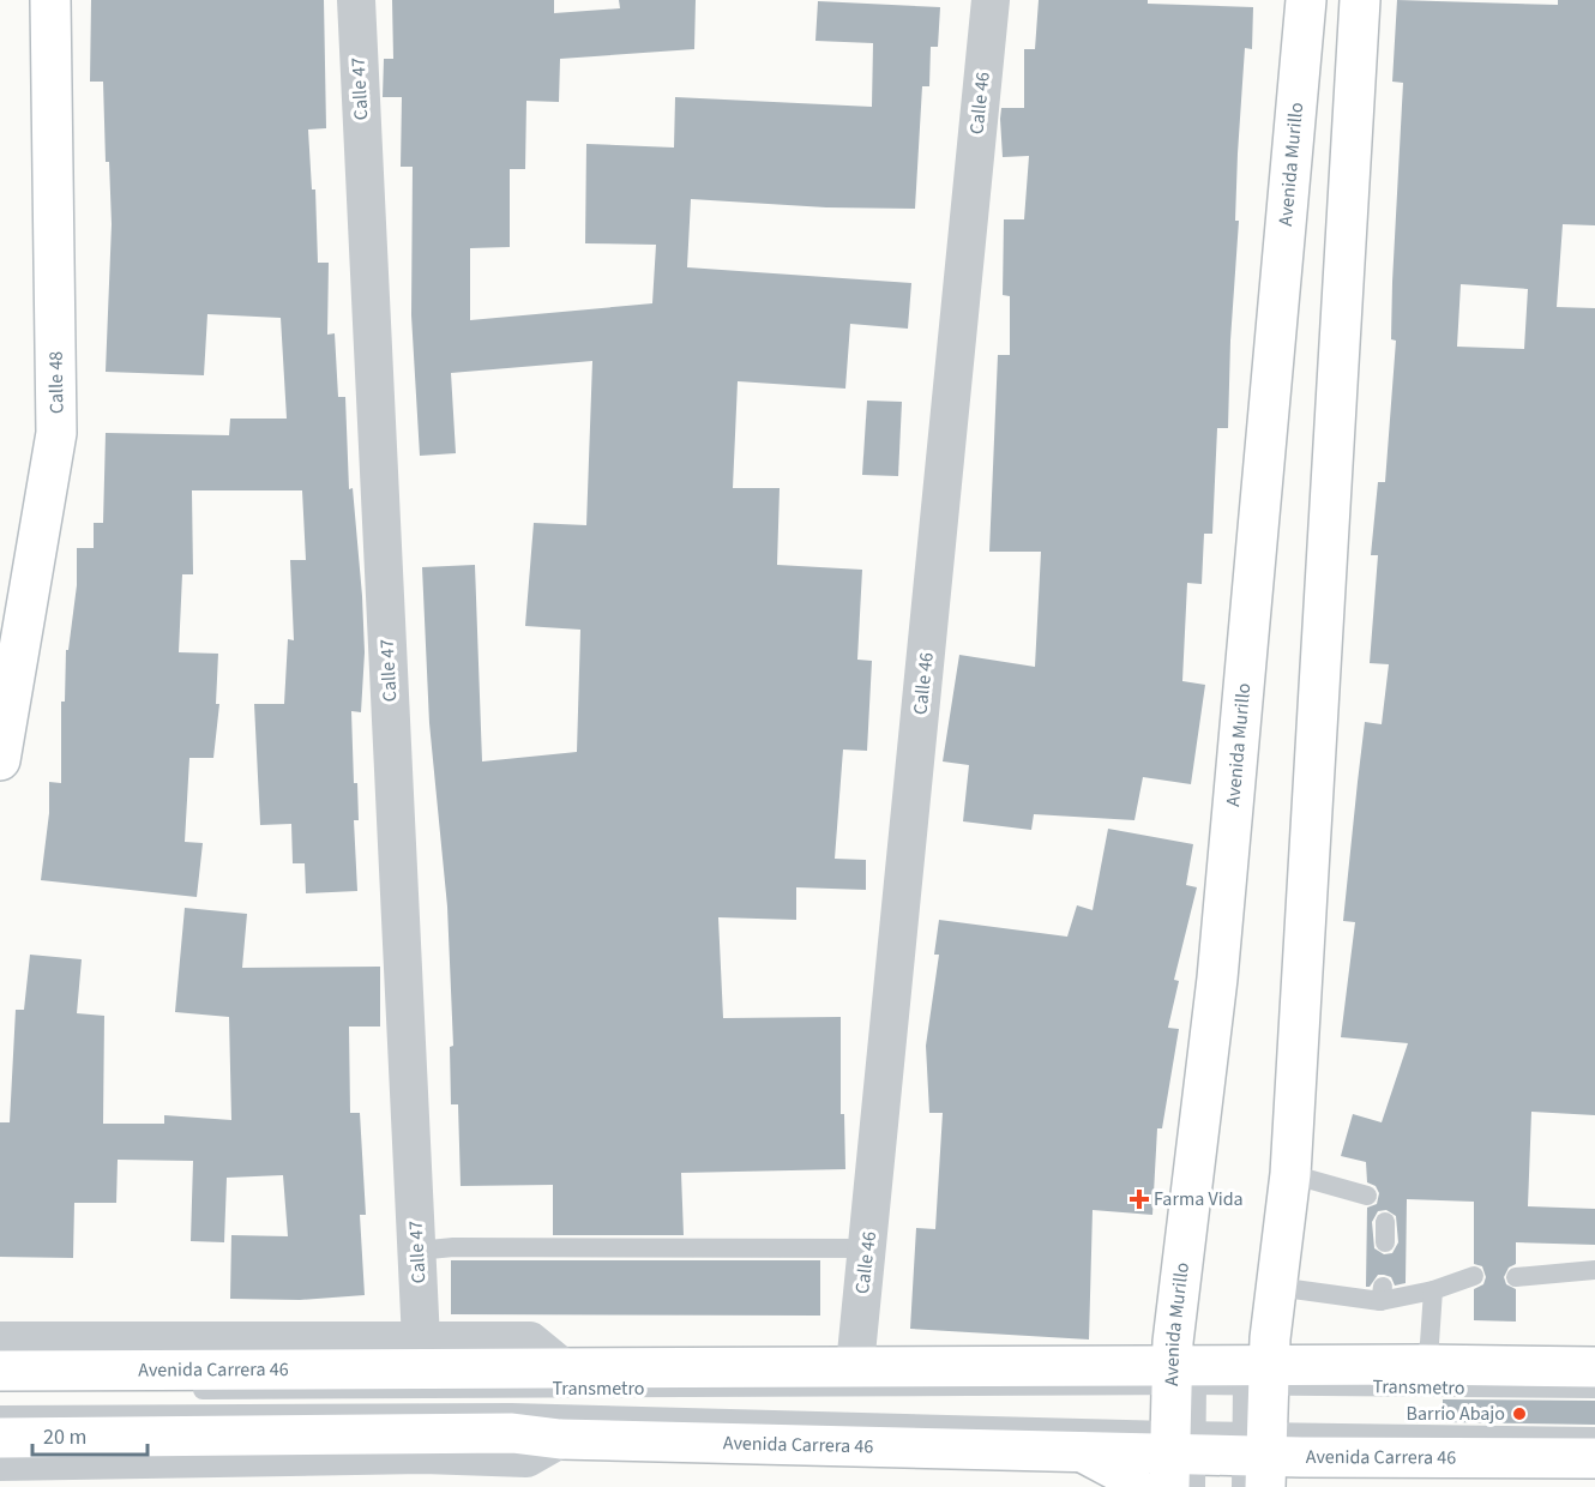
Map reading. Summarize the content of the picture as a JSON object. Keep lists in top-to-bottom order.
{
  "streets": {
    "main road": ["Avenida Murillo", "Calle 48", "Avenida Carrera 46"],
    "street": ["Calle 47", "Calle 46"],
    "lane": ["Transmetro"]
  },
  "crossings": [
    ["Calle 46", "Avenida Carrera 46"],
    ["Avenida Murillo", "Avenida Carrera 46"],
    ["Avenida Murillo", "Transmetro"],
    ["Avenida Carrera 46", "Transmetro"]
  ],
  "places": {
    "health": ["Farma Vida"],
    "other": ["Barrio Abajo"]
  },
  "scale_bar": "20 m"
}
